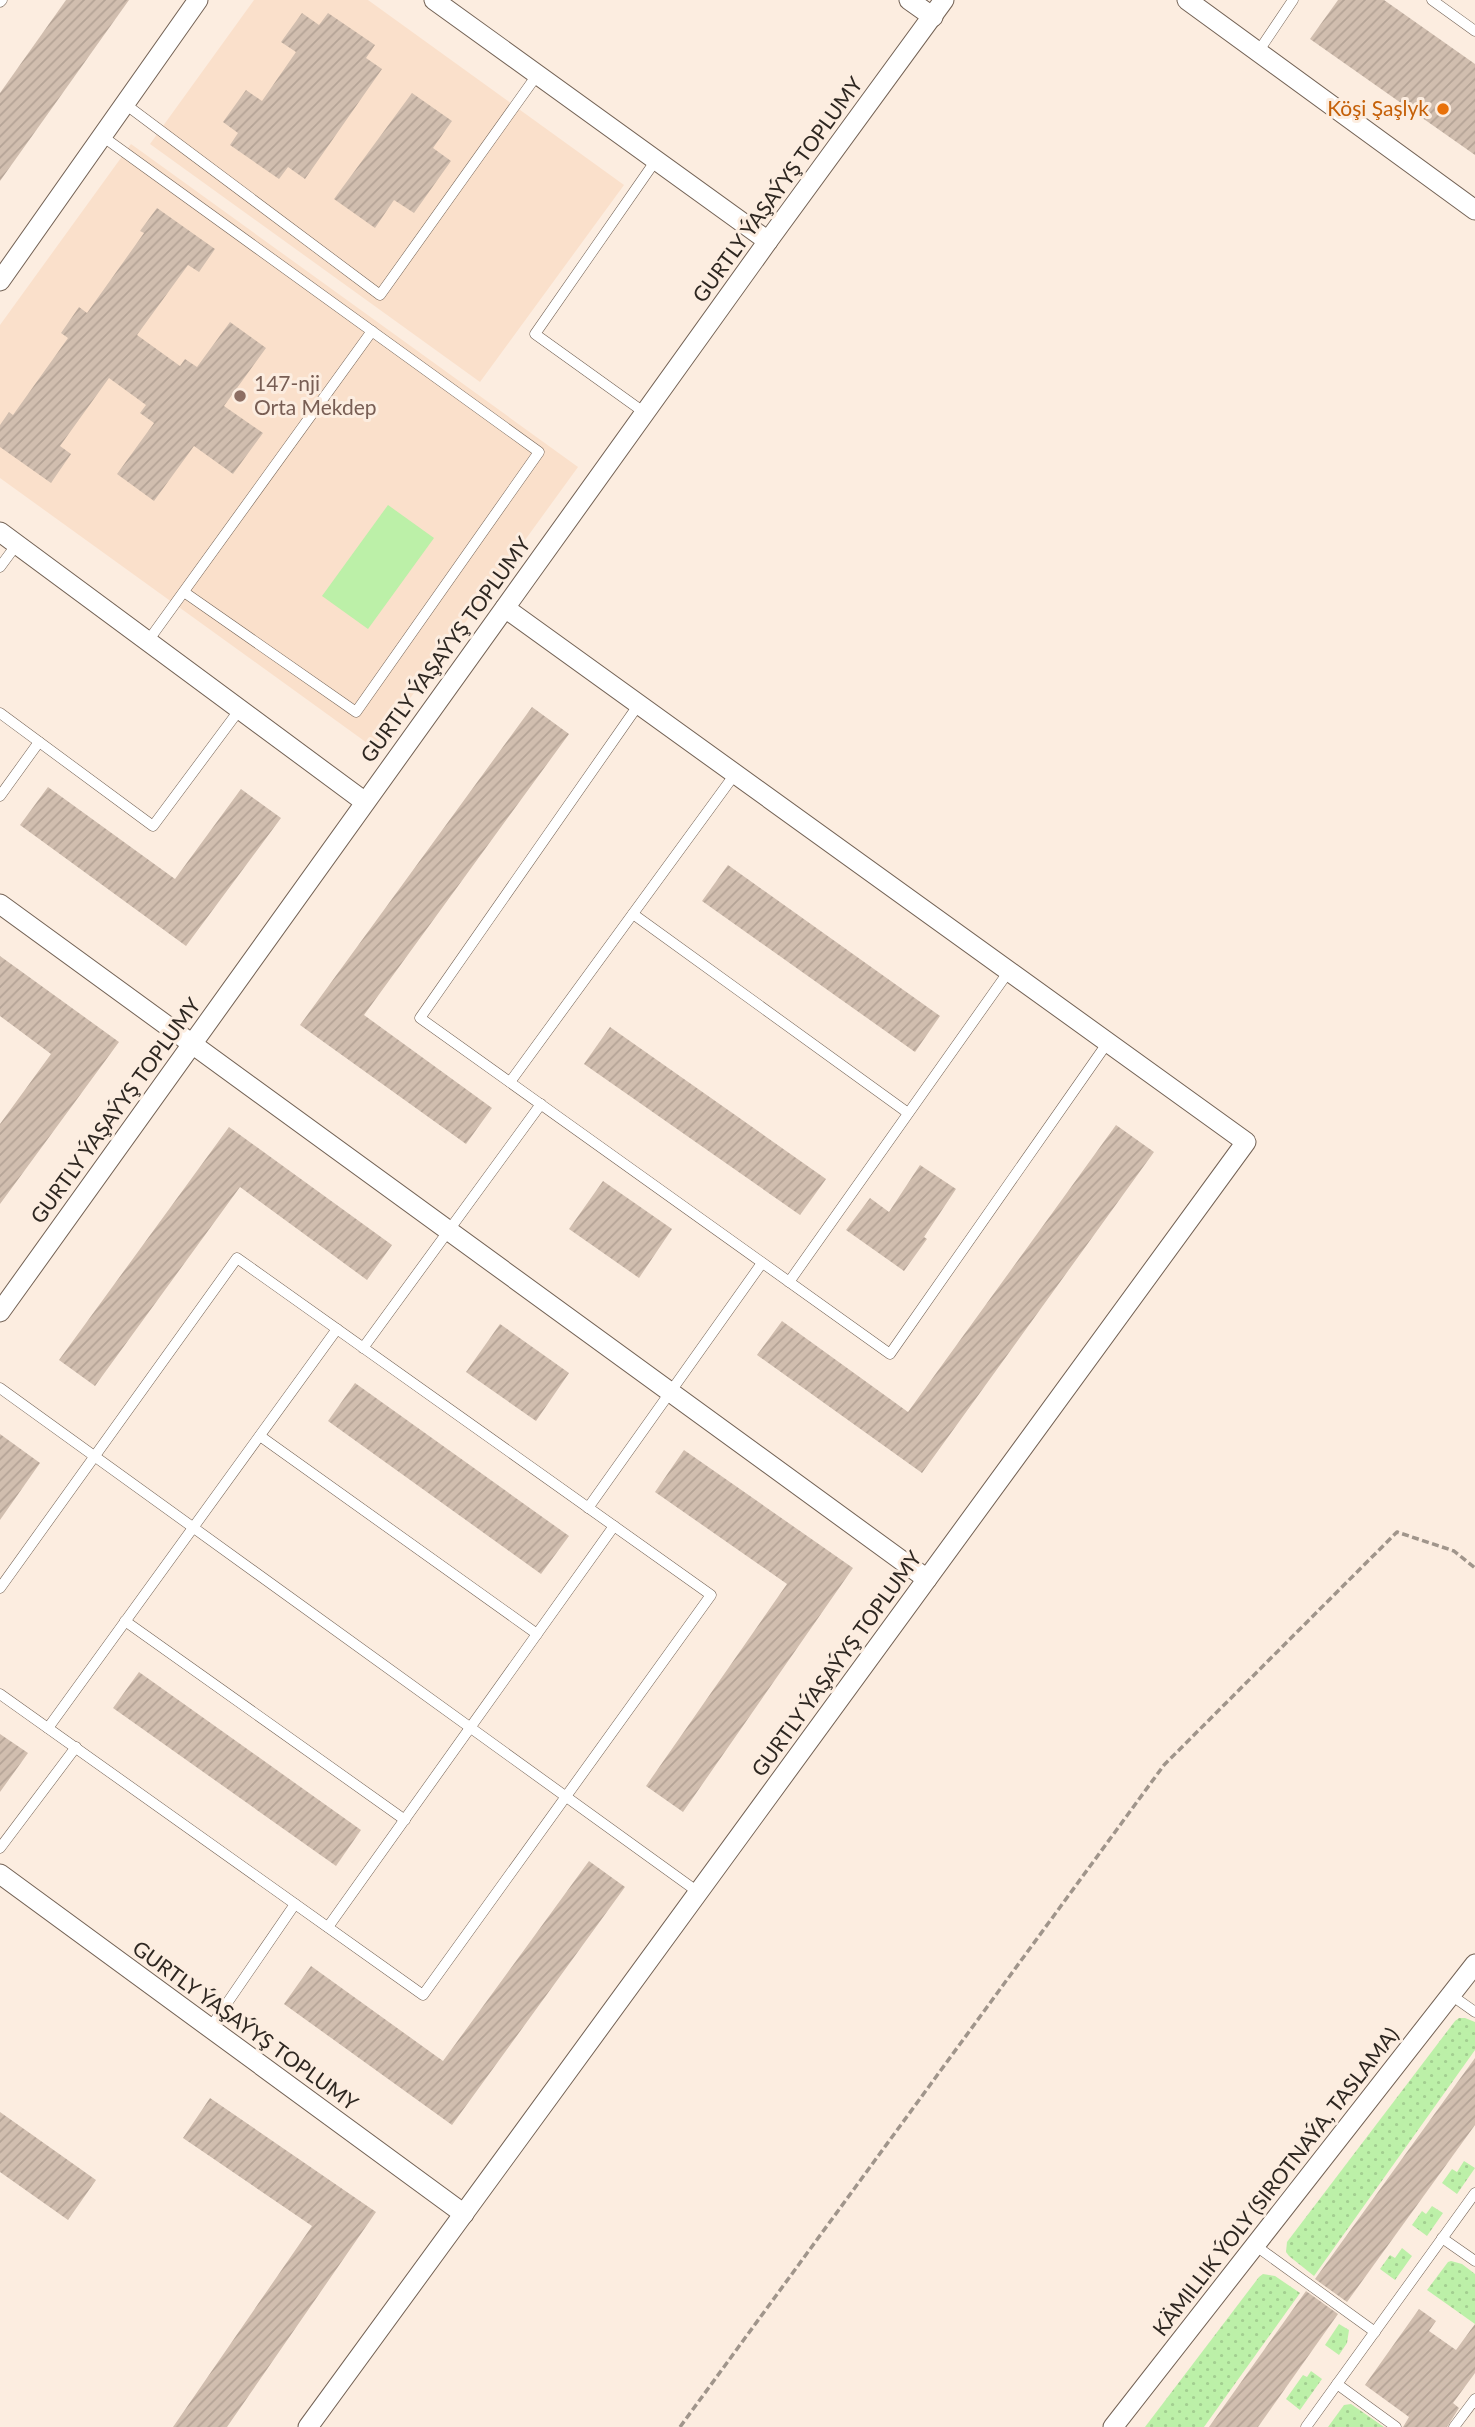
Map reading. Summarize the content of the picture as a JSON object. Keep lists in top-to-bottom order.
{
  "streets": {
    "street": ["GURTLY ÝAŞAÝYŞ TOPLUMY", "KÄMILLIK ÝOLY (SIROTNAÝA, TASLAMA)"]
  },
  "places": ["Köşi Şaşlyk", "147-nji Orta Mekdep"]
}
